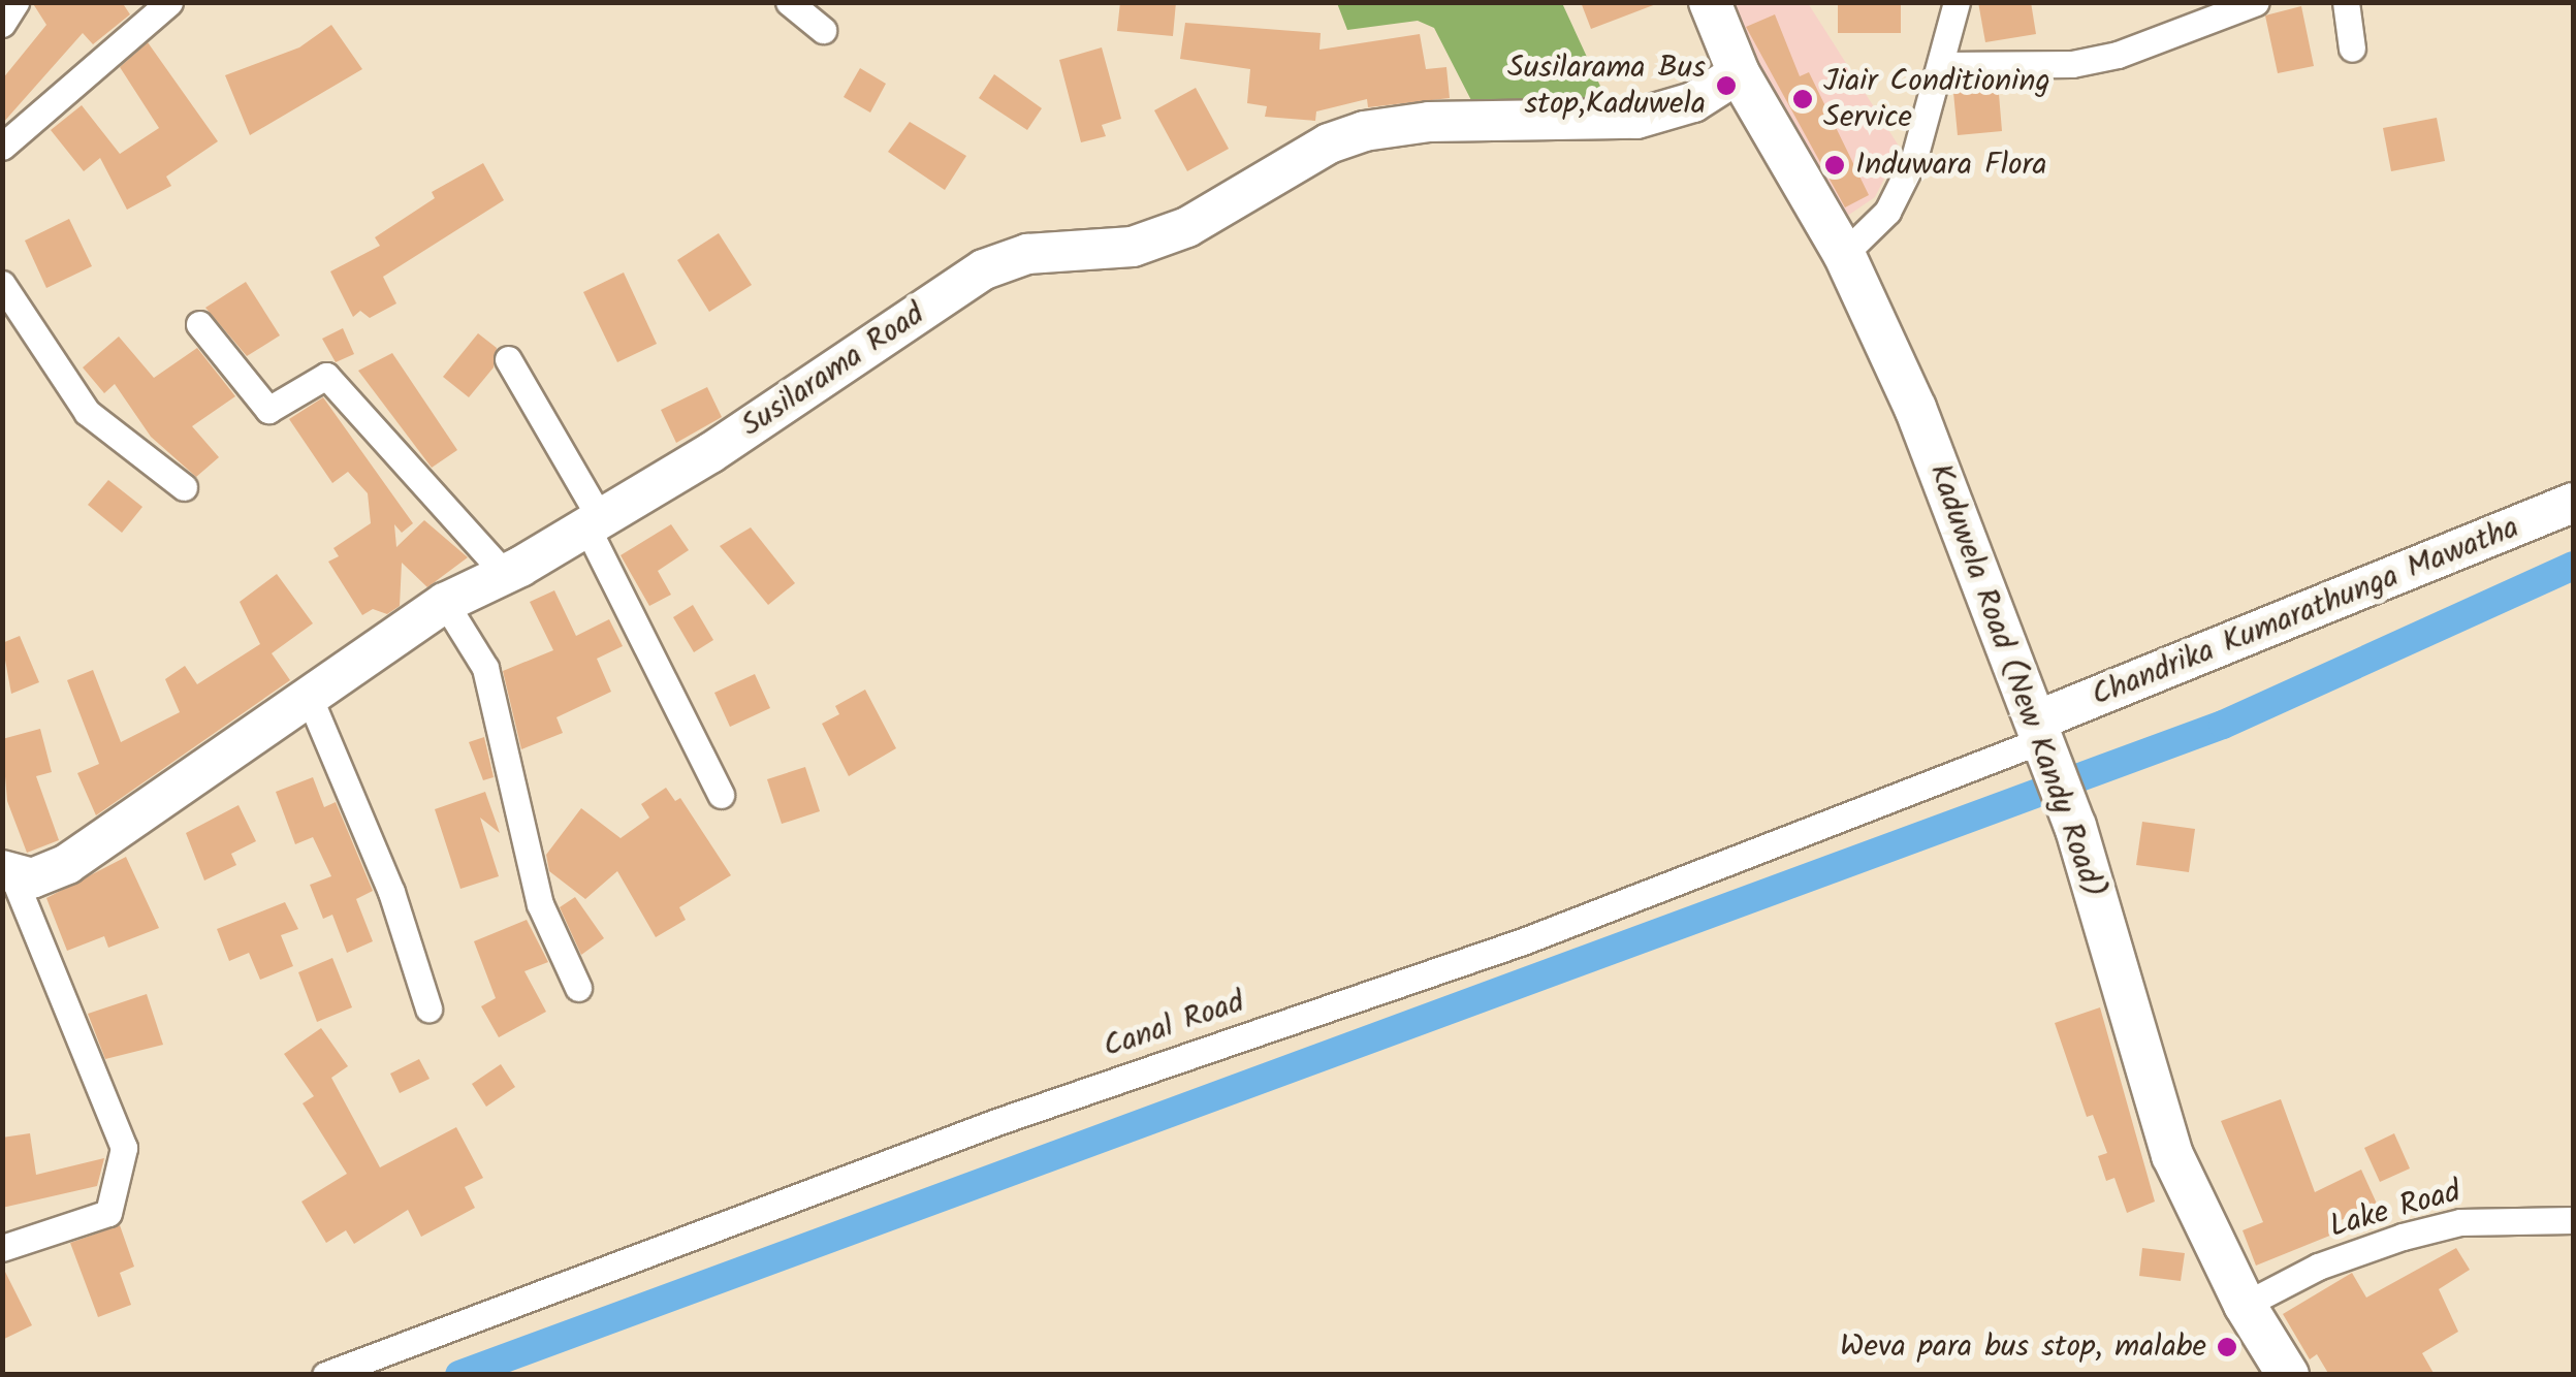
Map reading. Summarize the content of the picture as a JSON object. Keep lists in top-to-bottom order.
{
  "streets": {
    "main road": ["Kaduwela Road (New Kandy Road)"],
    "street": [
      "Susilarama Road",
      "Chandrika Kumarathunga Mawatha",
      "Canal Road",
      "Lake Road"
    ]
  },
  "crossings": [
    ["Susilarama Road", "Kaduwela Road (New Kandy Road)"],
    ["Chandrika Kumarathunga Mawatha", "Kaduwela Road (New Kandy Road)"],
    ["Chandrika Kumarathunga Mawatha", "Canal Road"],
    ["Kaduwela Road (New Kandy Road)", "Canal Road"],
    ["Kaduwela Road (New Kandy Road)", "Lake Road"]
  ],
  "places": [
    "Susilarama Bus stop,Kaduwela",
    "Jiair Conditioning Service",
    "Induwara Flora",
    "Weva para bus stop, malabe"
  ]
}
